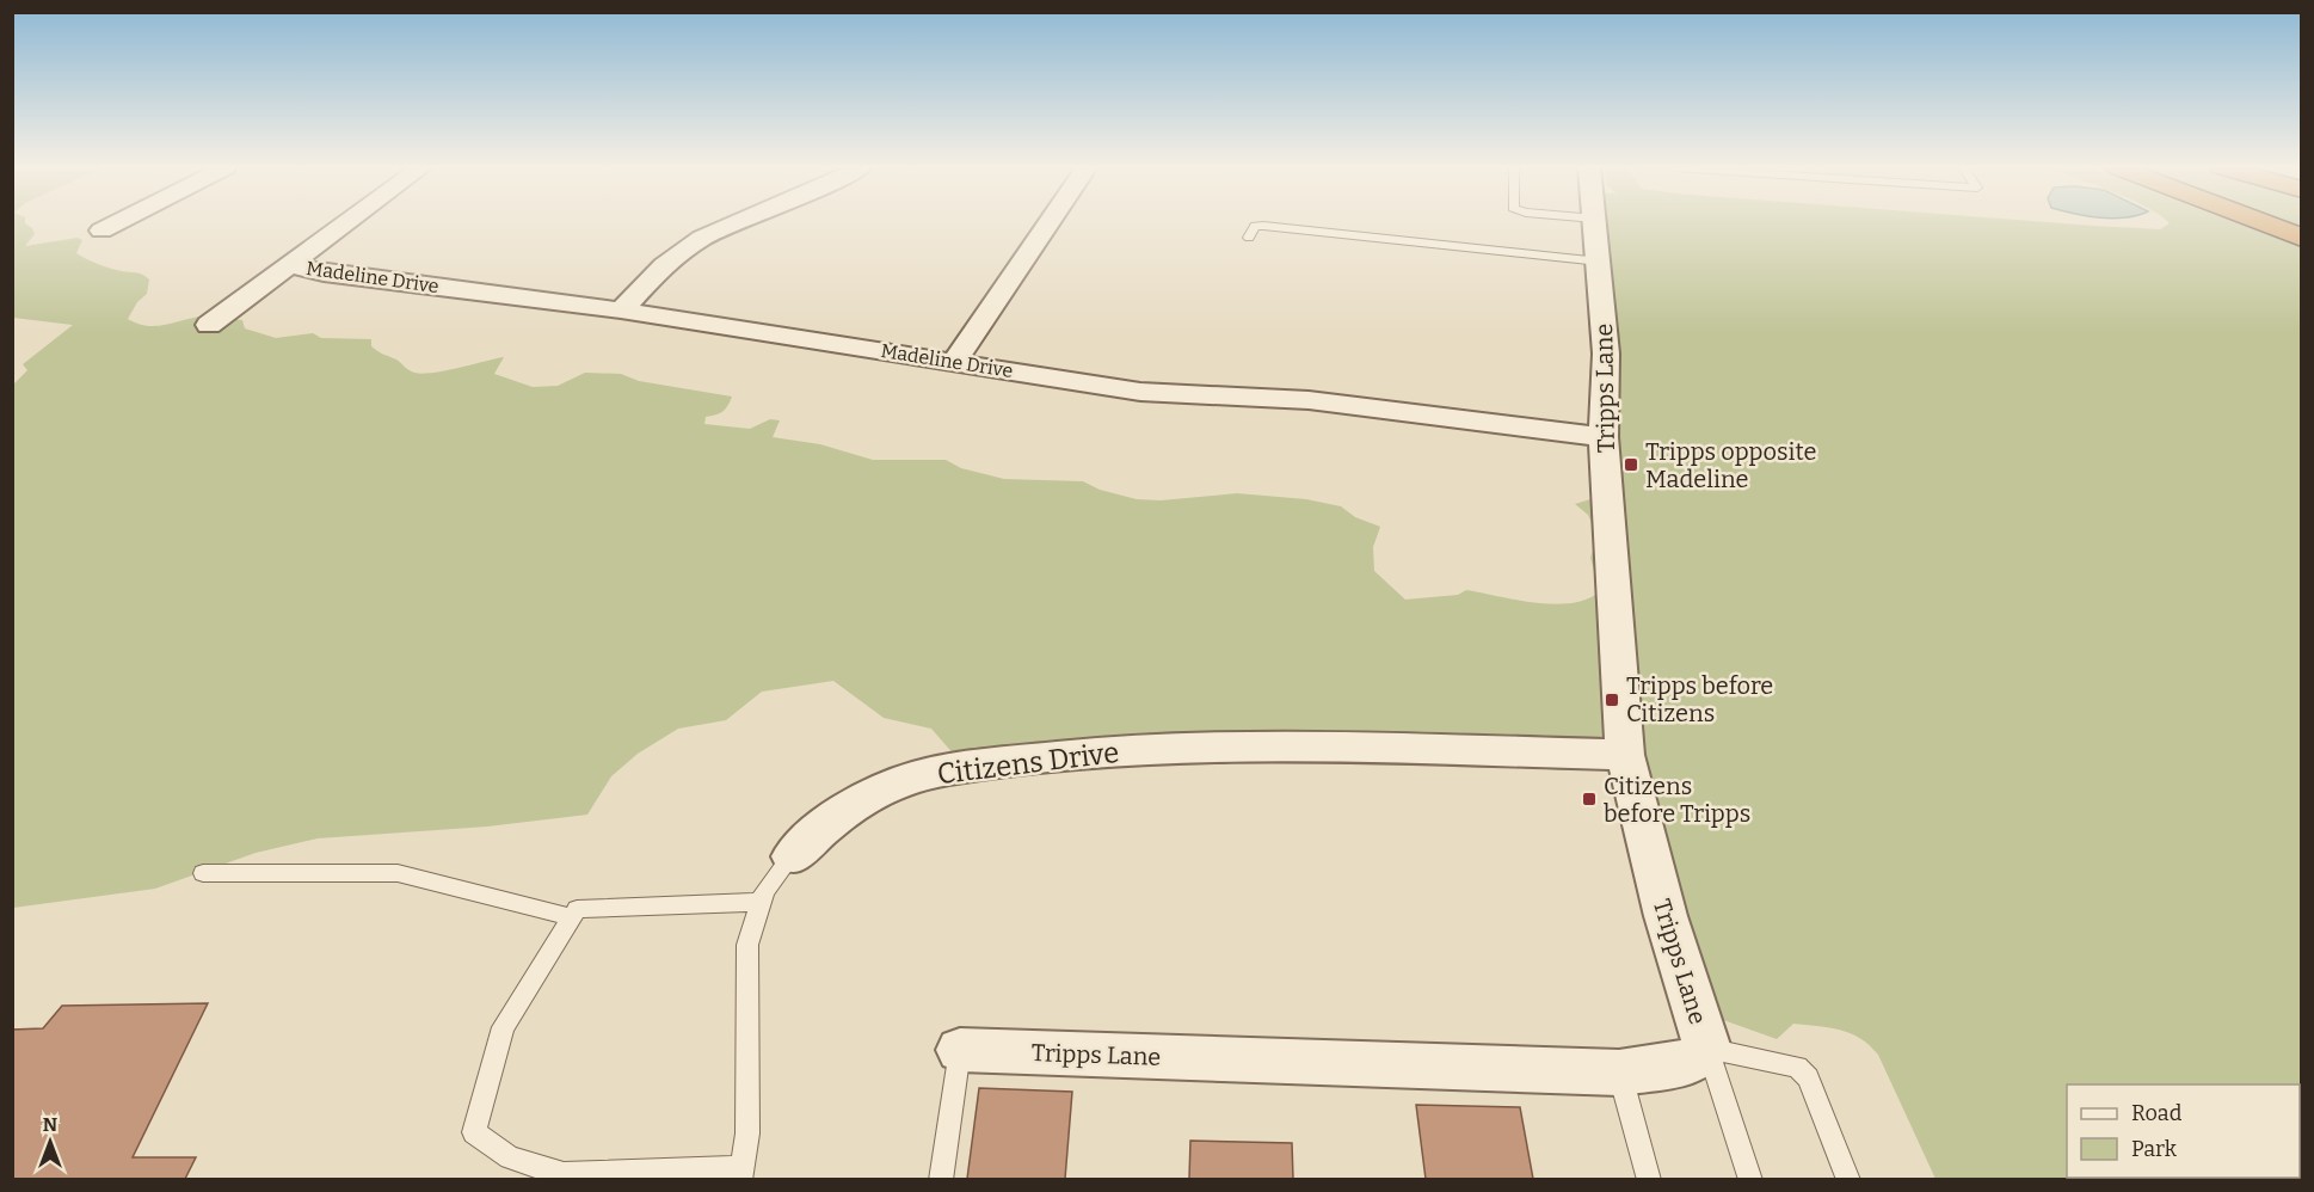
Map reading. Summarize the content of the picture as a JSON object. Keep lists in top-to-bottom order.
{
  "streets": {
    "street": ["Madeline Drive", "Tripps Lane", "Citizens Drive"]
  },
  "crossings": [
    ["Madeline Drive", "Tripps Lane"],
    ["Tripps Lane", "Citizens Drive"]
  ],
  "places": {
    "transit": ["Tripps opposite Madeline", "Tripps before Citizens", "Citizens before Tripps"]
  },
  "legend": ["Road", "Park"],
  "north": "top"
}
